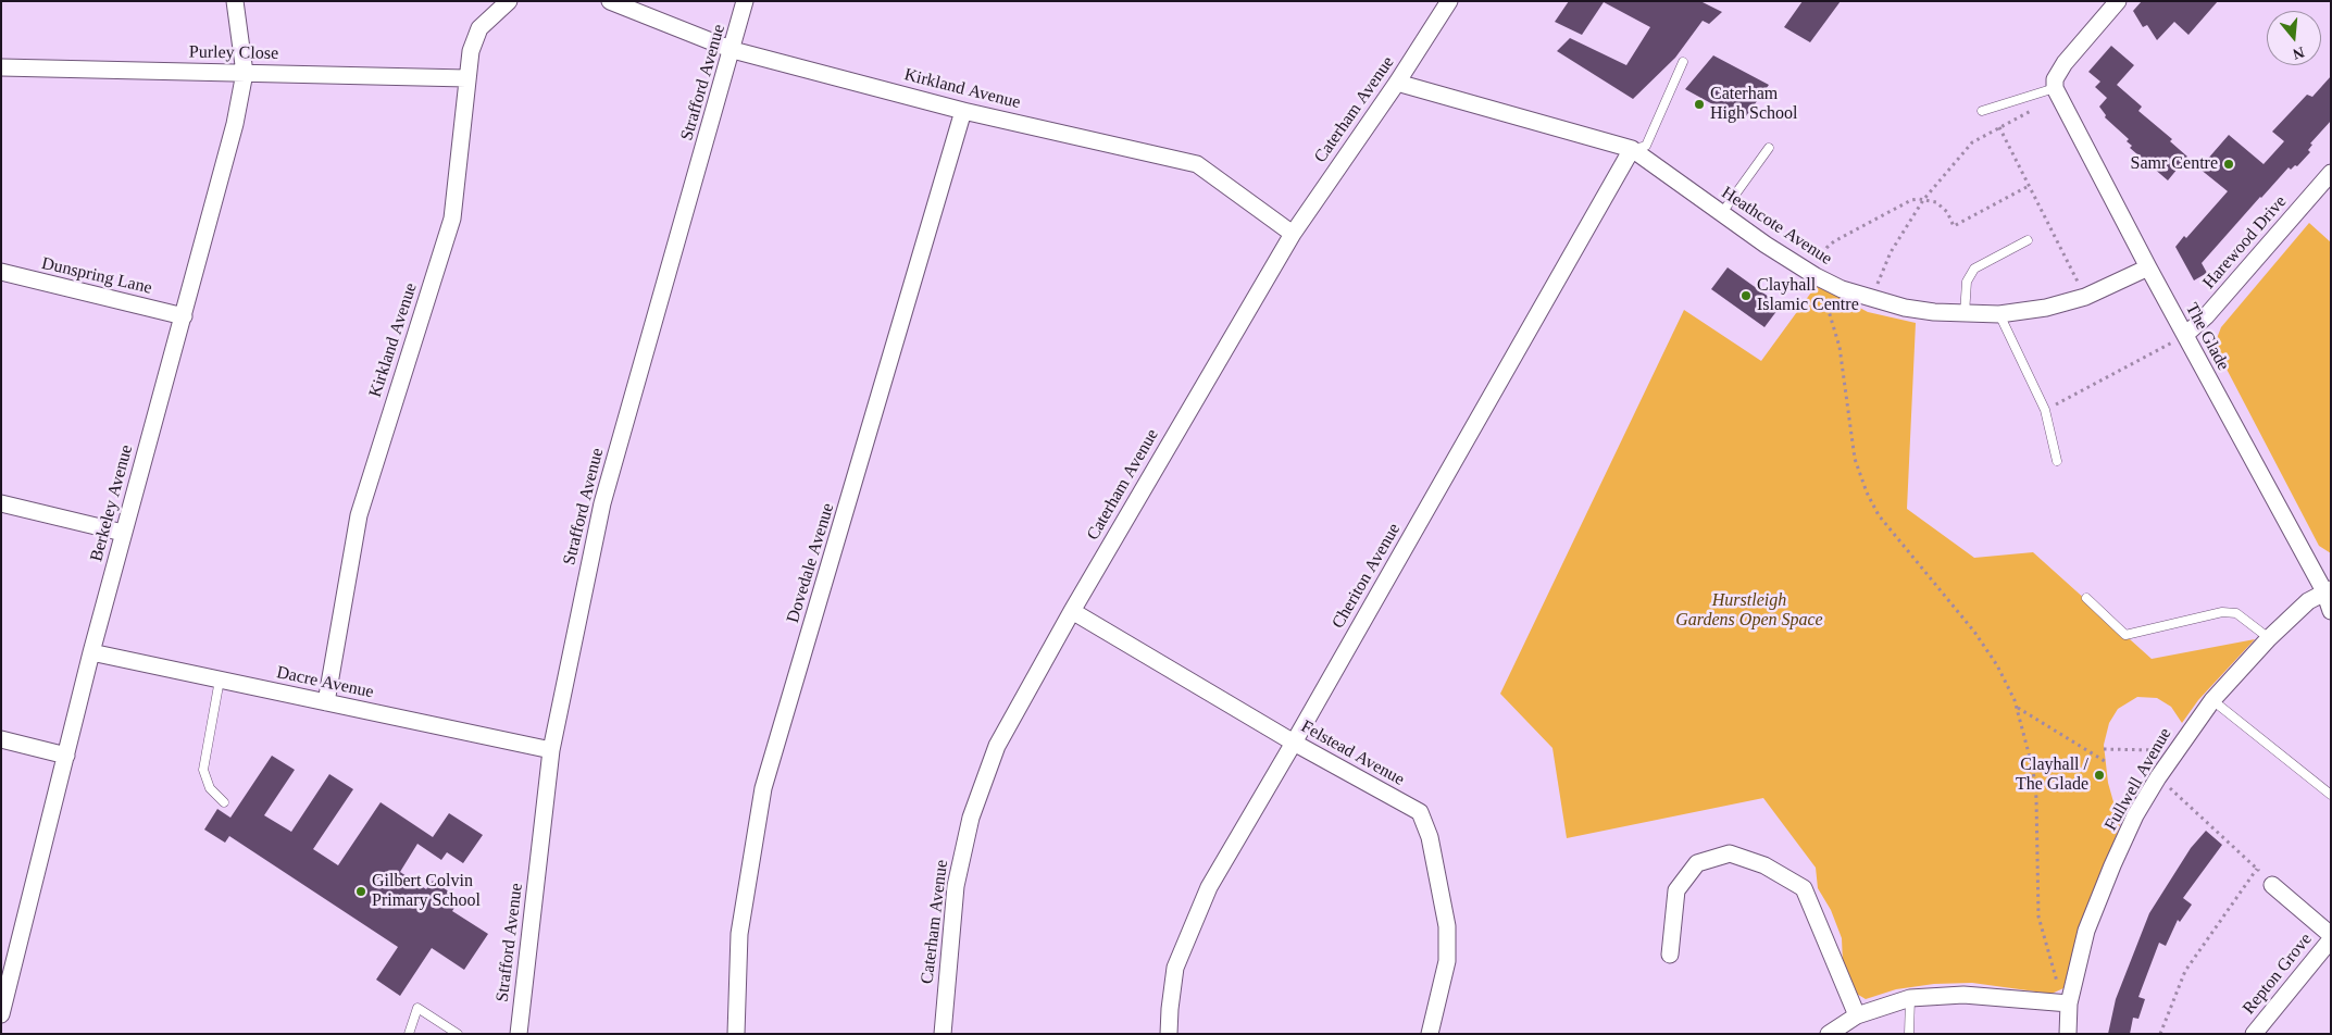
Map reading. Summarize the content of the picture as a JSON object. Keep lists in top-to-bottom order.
{
  "streets": {
    "street": [
      "Purley Close",
      "Strafford Avenue",
      "Kirkland Avenue",
      "Caterham Avenue",
      "Heathcote Avenue",
      "Harewood Drive",
      "Dunspring Lane",
      "The Glade",
      "Berkeley Avenue",
      "Dovedale Avenue",
      "Cheriton Avenue",
      "Dacre Avenue",
      "Felstead Avenue",
      "Fullwell Avenue",
      "Repton Grove"
    ]
  },
  "crossings": [
    ["Purley Close", "Kirkland Avenue"],
    ["Purley Close", "Berkeley Avenue"],
    ["Strafford Avenue", "Kirkland Avenue"],
    ["Strafford Avenue", "Dacre Avenue"],
    ["Kirkland Avenue", "Caterham Avenue"],
    ["Kirkland Avenue", "Dovedale Avenue"],
    ["Kirkland Avenue", "Dacre Avenue"],
    ["Caterham Avenue", "Heathcote Avenue"],
    ["Caterham Avenue", "Felstead Avenue"],
    ["Heathcote Avenue", "The Glade"],
    ["Heathcote Avenue", "Cheriton Avenue"],
    ["Harewood Drive", "The Glade"],
    ["Dunspring Lane", "Berkeley Avenue"],
    ["The Glade", "Fullwell Avenue"],
    ["Berkeley Avenue", "Dacre Avenue"],
    ["Cheriton Avenue", "Felstead Avenue"]
  ],
  "parks": ["Hurstleigh Gardens Open Space"],
  "places": [
    "Caterham High School",
    "Samr Centre",
    "Clayhall Islamic Centre",
    "Clayhall / The Glade",
    "Gilbert Colvin Primary School"
  ],
  "north": "bottom"
}
